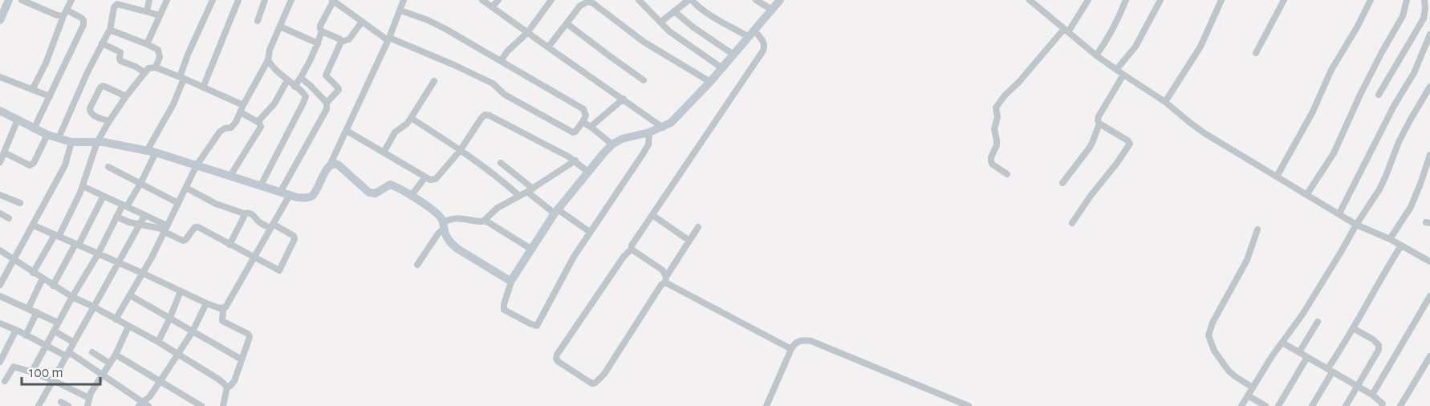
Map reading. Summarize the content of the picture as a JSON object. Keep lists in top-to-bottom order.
{
  "scale_bar": "100 m"
}
